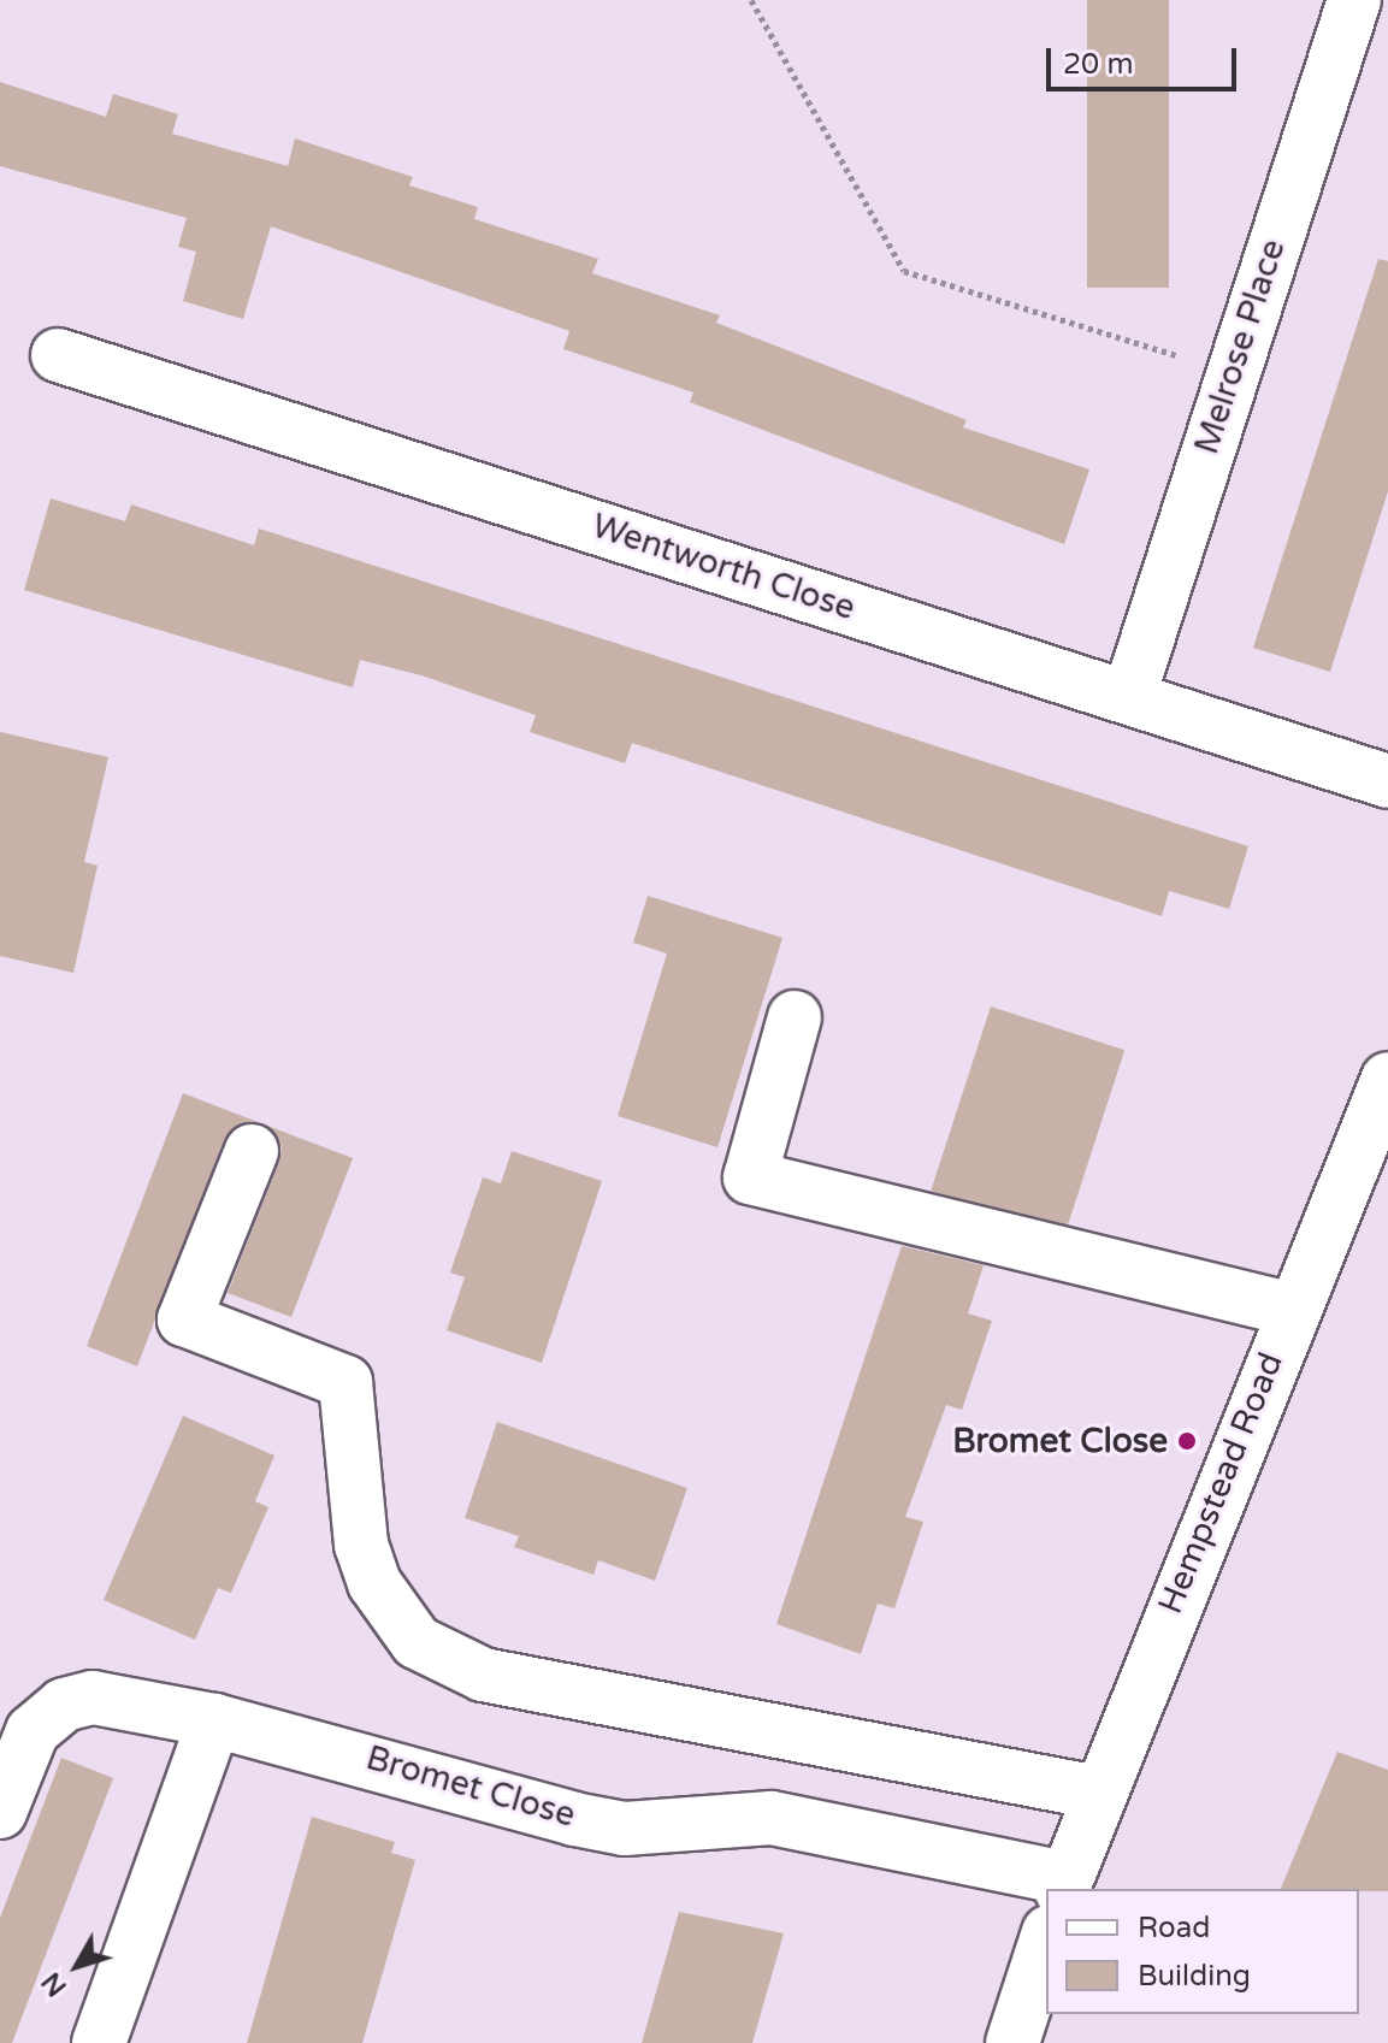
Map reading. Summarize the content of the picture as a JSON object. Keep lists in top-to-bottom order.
{
  "streets": {
    "street": [
      "Melrose Place",
      "Wentworth Close",
      "Hempstead Road",
      "Bromet Close"
    ]
  },
  "crossings": [
    ["Melrose Place", "Wentworth Close"],
    ["Hempstead Road", "Bromet Close"]
  ],
  "places": ["Bromet Close"],
  "legend": ["Road", "Building"],
  "scale_bar": "20 m",
  "north": "bottom left"
}
